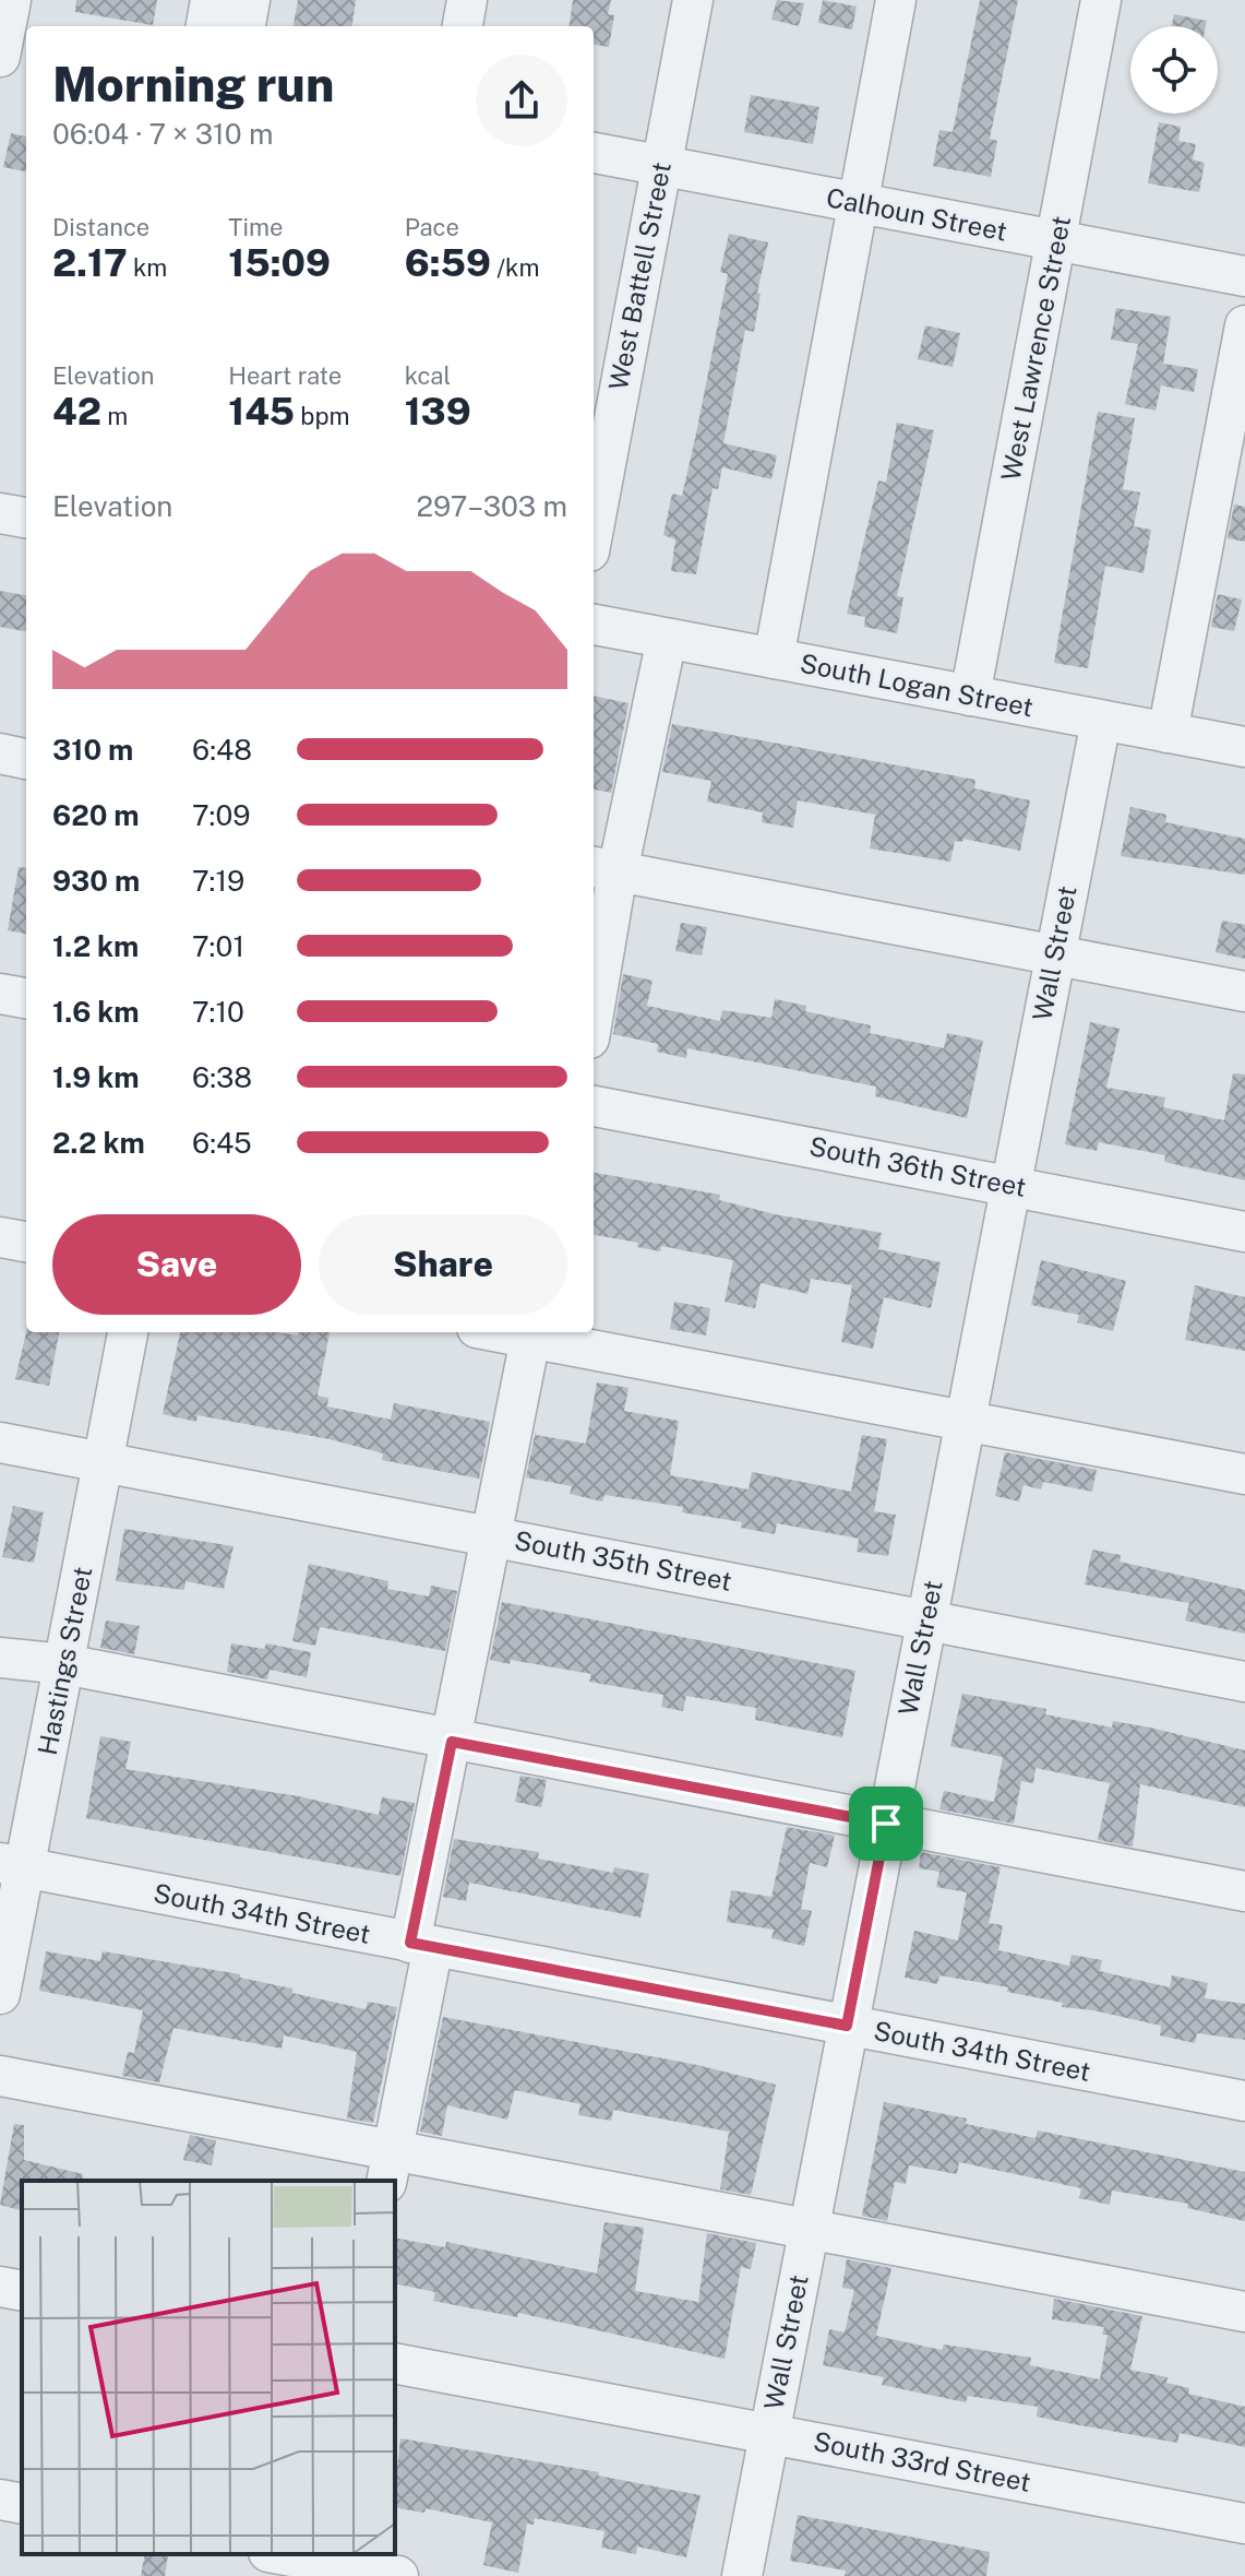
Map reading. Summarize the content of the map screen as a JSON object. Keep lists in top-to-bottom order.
{
  "streets": {
    "street": [
      "Calhoun Street",
      "West Battell Street",
      "West Lawrence Street",
      "South Logan Street",
      "Wall Street",
      "South 36th Street",
      "South 35th Street",
      "Hastings Street",
      "South 34th Street",
      "South 33rd Street"
    ]
  },
  "crossings": [
    ["Calhoun Street", "West Battell Street"],
    ["Calhoun Street", "West Lawrence Street"],
    ["West Lawrence Street", "South Logan Street"],
    ["South Logan Street", "Wall Street"],
    ["Wall Street", "South 36th Street"],
    ["Wall Street", "South 35th Street"],
    ["Wall Street", "South 34th Street"],
    ["Wall Street", "South 33rd Street"],
    ["South 35th Street", "Hastings Street"],
    ["Hastings Street", "South 34th Street"]
  ],
  "page": {
    "heading": ["Morning run", "06:04 · 7 × 310 m"],
    "stats": [
      ["Distance", "2.17 km"],
      ["Time", "15:09"],
      ["Pace", "6:59 /km"],
      ["Elevation", "42 m"],
      ["Heart rate", "145 bpm"],
      ["kcal", "139"]
    ],
    "chart": ["Elevation", "297–303 m"],
    "list": [
      {
        "name": "310 m",
        "note": "6:48"
      },
      {
        "name": "620 m",
        "note": "7:09"
      },
      {
        "name": "930 m",
        "note": "7:19"
      },
      {
        "name": "1.2 km",
        "note": "7:01"
      },
      {
        "name": "1.6 km",
        "note": "7:10"
      },
      {
        "name": "1.9 km",
        "note": "6:38"
      },
      {
        "name": "2.2 km",
        "note": "6:45"
      }
    ],
    "buttons": ["Save", "Share"]
  }
}
